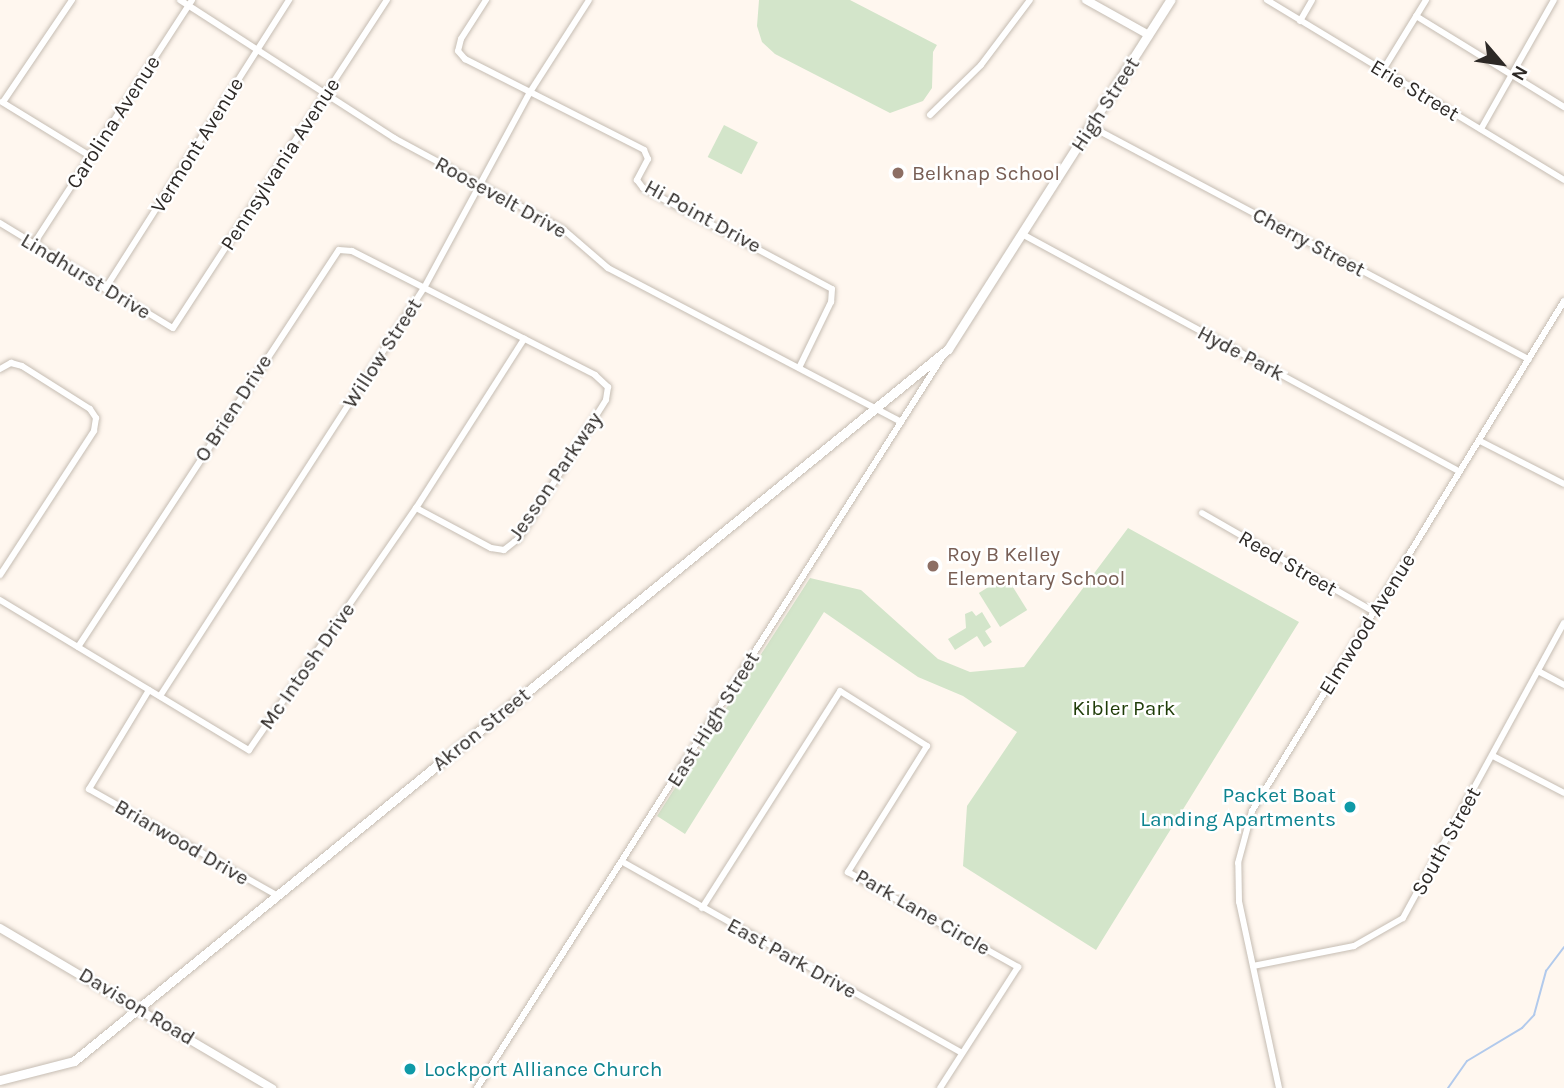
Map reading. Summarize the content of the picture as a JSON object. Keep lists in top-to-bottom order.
{
  "streets": {
    "main road": ["High Street", "Akron Street"],
    "street": [
      "Erie Street",
      "Carolina Avenue",
      "Vermont Avenue",
      "Pennsylvania Avenue",
      "Roosevelt Drive",
      "Hi Point Drive",
      "Cherry Street",
      "Lindhurst Drive",
      "Willow Street",
      "Hyde Park",
      "O Brien Drive",
      "Jesson Parkway",
      "Reed Street",
      "Elmwood Avenue",
      "Mc Intosh Drive",
      "East High Street",
      "South Street",
      "Briarwood Drive",
      "Park Lane Circle",
      "East Park Drive",
      "Davison Road"
    ]
  },
  "crossings": [
    ["High Street", "Cherry Street"],
    ["High Street", "Hyde Park"],
    ["High Street", "East High Street"],
    ["High Street", "Akron Street"],
    ["Carolina Avenue", "Roosevelt Drive"],
    ["Carolina Avenue", "Lindhurst Drive"],
    ["Vermont Avenue", "Roosevelt Drive"],
    ["Vermont Avenue", "Lindhurst Drive"],
    ["Pennsylvania Avenue", "Roosevelt Drive"],
    ["Pennsylvania Avenue", "Lindhurst Drive"],
    ["Roosevelt Drive", "Hi Point Drive"],
    ["Roosevelt Drive", "Willow Street"],
    ["Roosevelt Drive", "East High Street"],
    ["Roosevelt Drive", "Akron Street"],
    ["Hi Point Drive", "Willow Street"],
    ["Cherry Street", "Elmwood Avenue"],
    ["Willow Street", "O Brien Drive"],
    ["Willow Street", "Jesson Parkway"],
    ["Willow Street", "Mc Intosh Drive"],
    ["Hyde Park", "Elmwood Avenue"],
    ["O Brien Drive", "Jesson Parkway"],
    ["O Brien Drive", "Mc Intosh Drive"],
    ["Jesson Parkway", "Mc Intosh Drive"],
    ["Reed Street", "Elmwood Avenue"],
    ["Elmwood Avenue", "South Street"],
    ["Mc Intosh Drive", "Briarwood Drive"],
    ["East High Street", "Akron Street"],
    ["East High Street", "East Park Drive"],
    ["Akron Street", "Briarwood Drive"],
    ["Akron Street", "Davison Road"],
    ["Park Lane Circle", "East Park Drive"]
  ],
  "parks": ["Kibler Park"],
  "places": [
    "Belknap School",
    "Roy B Kelley Elementary School",
    "Packet Boat Landing Apartments",
    "Lockport Alliance Church"
  ],
  "north": "bottom right"
}
